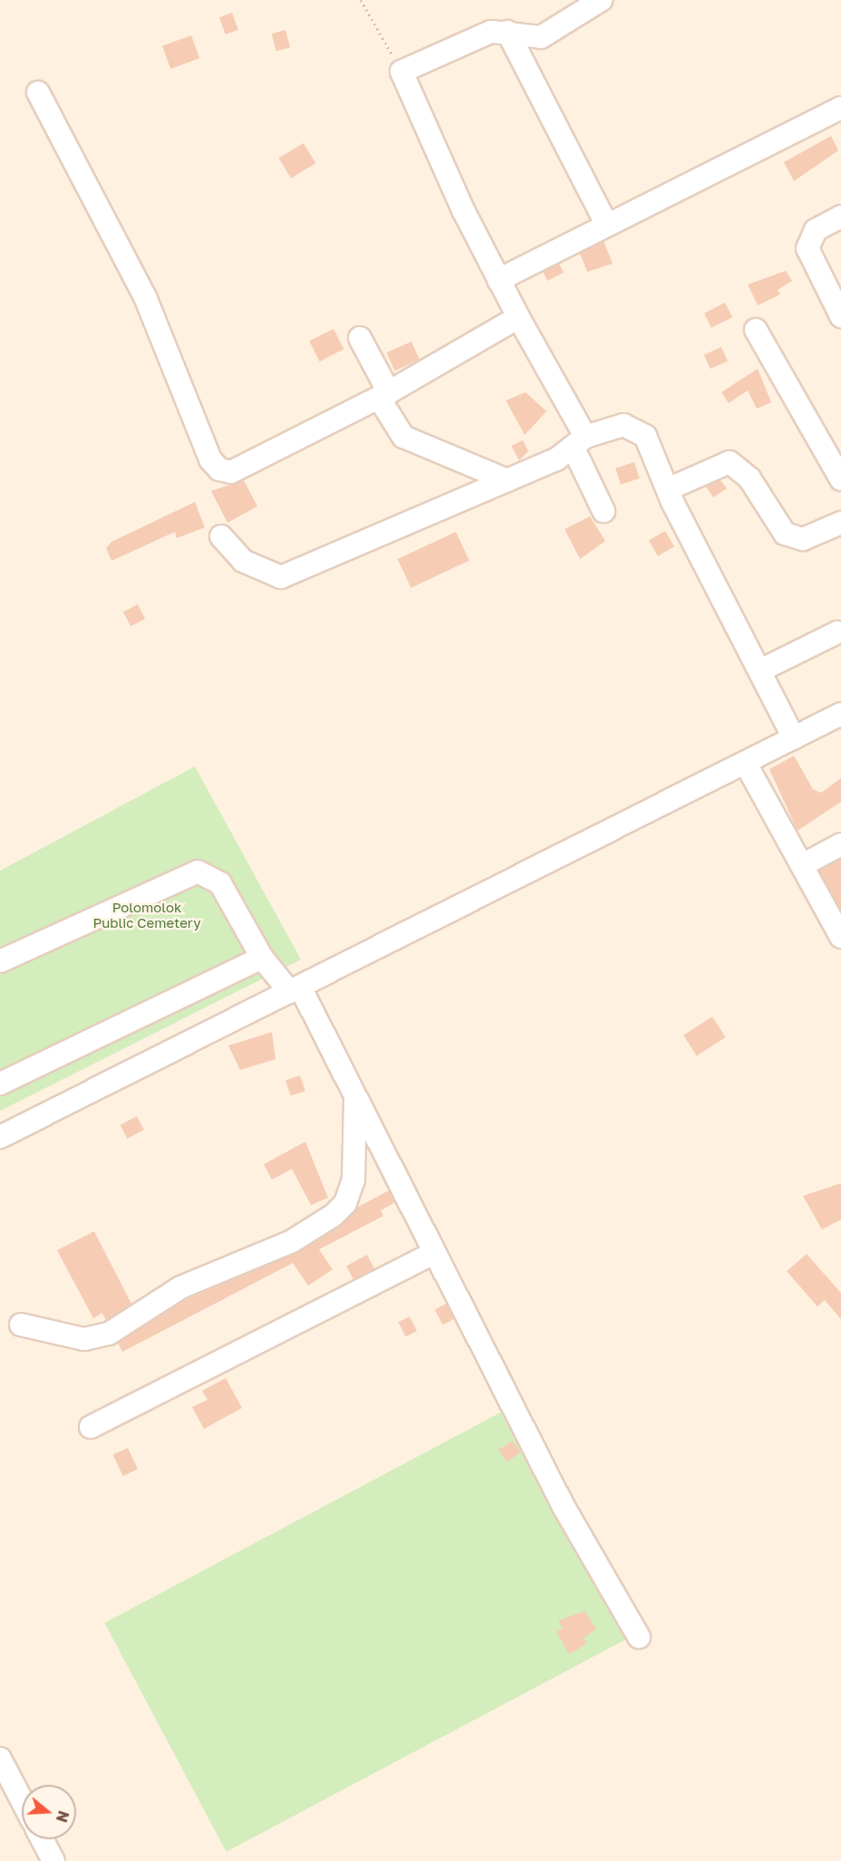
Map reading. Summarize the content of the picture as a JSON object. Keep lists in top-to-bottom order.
{
  "parks": ["Polomolok Public Cemetery"],
  "north": "right"
}
